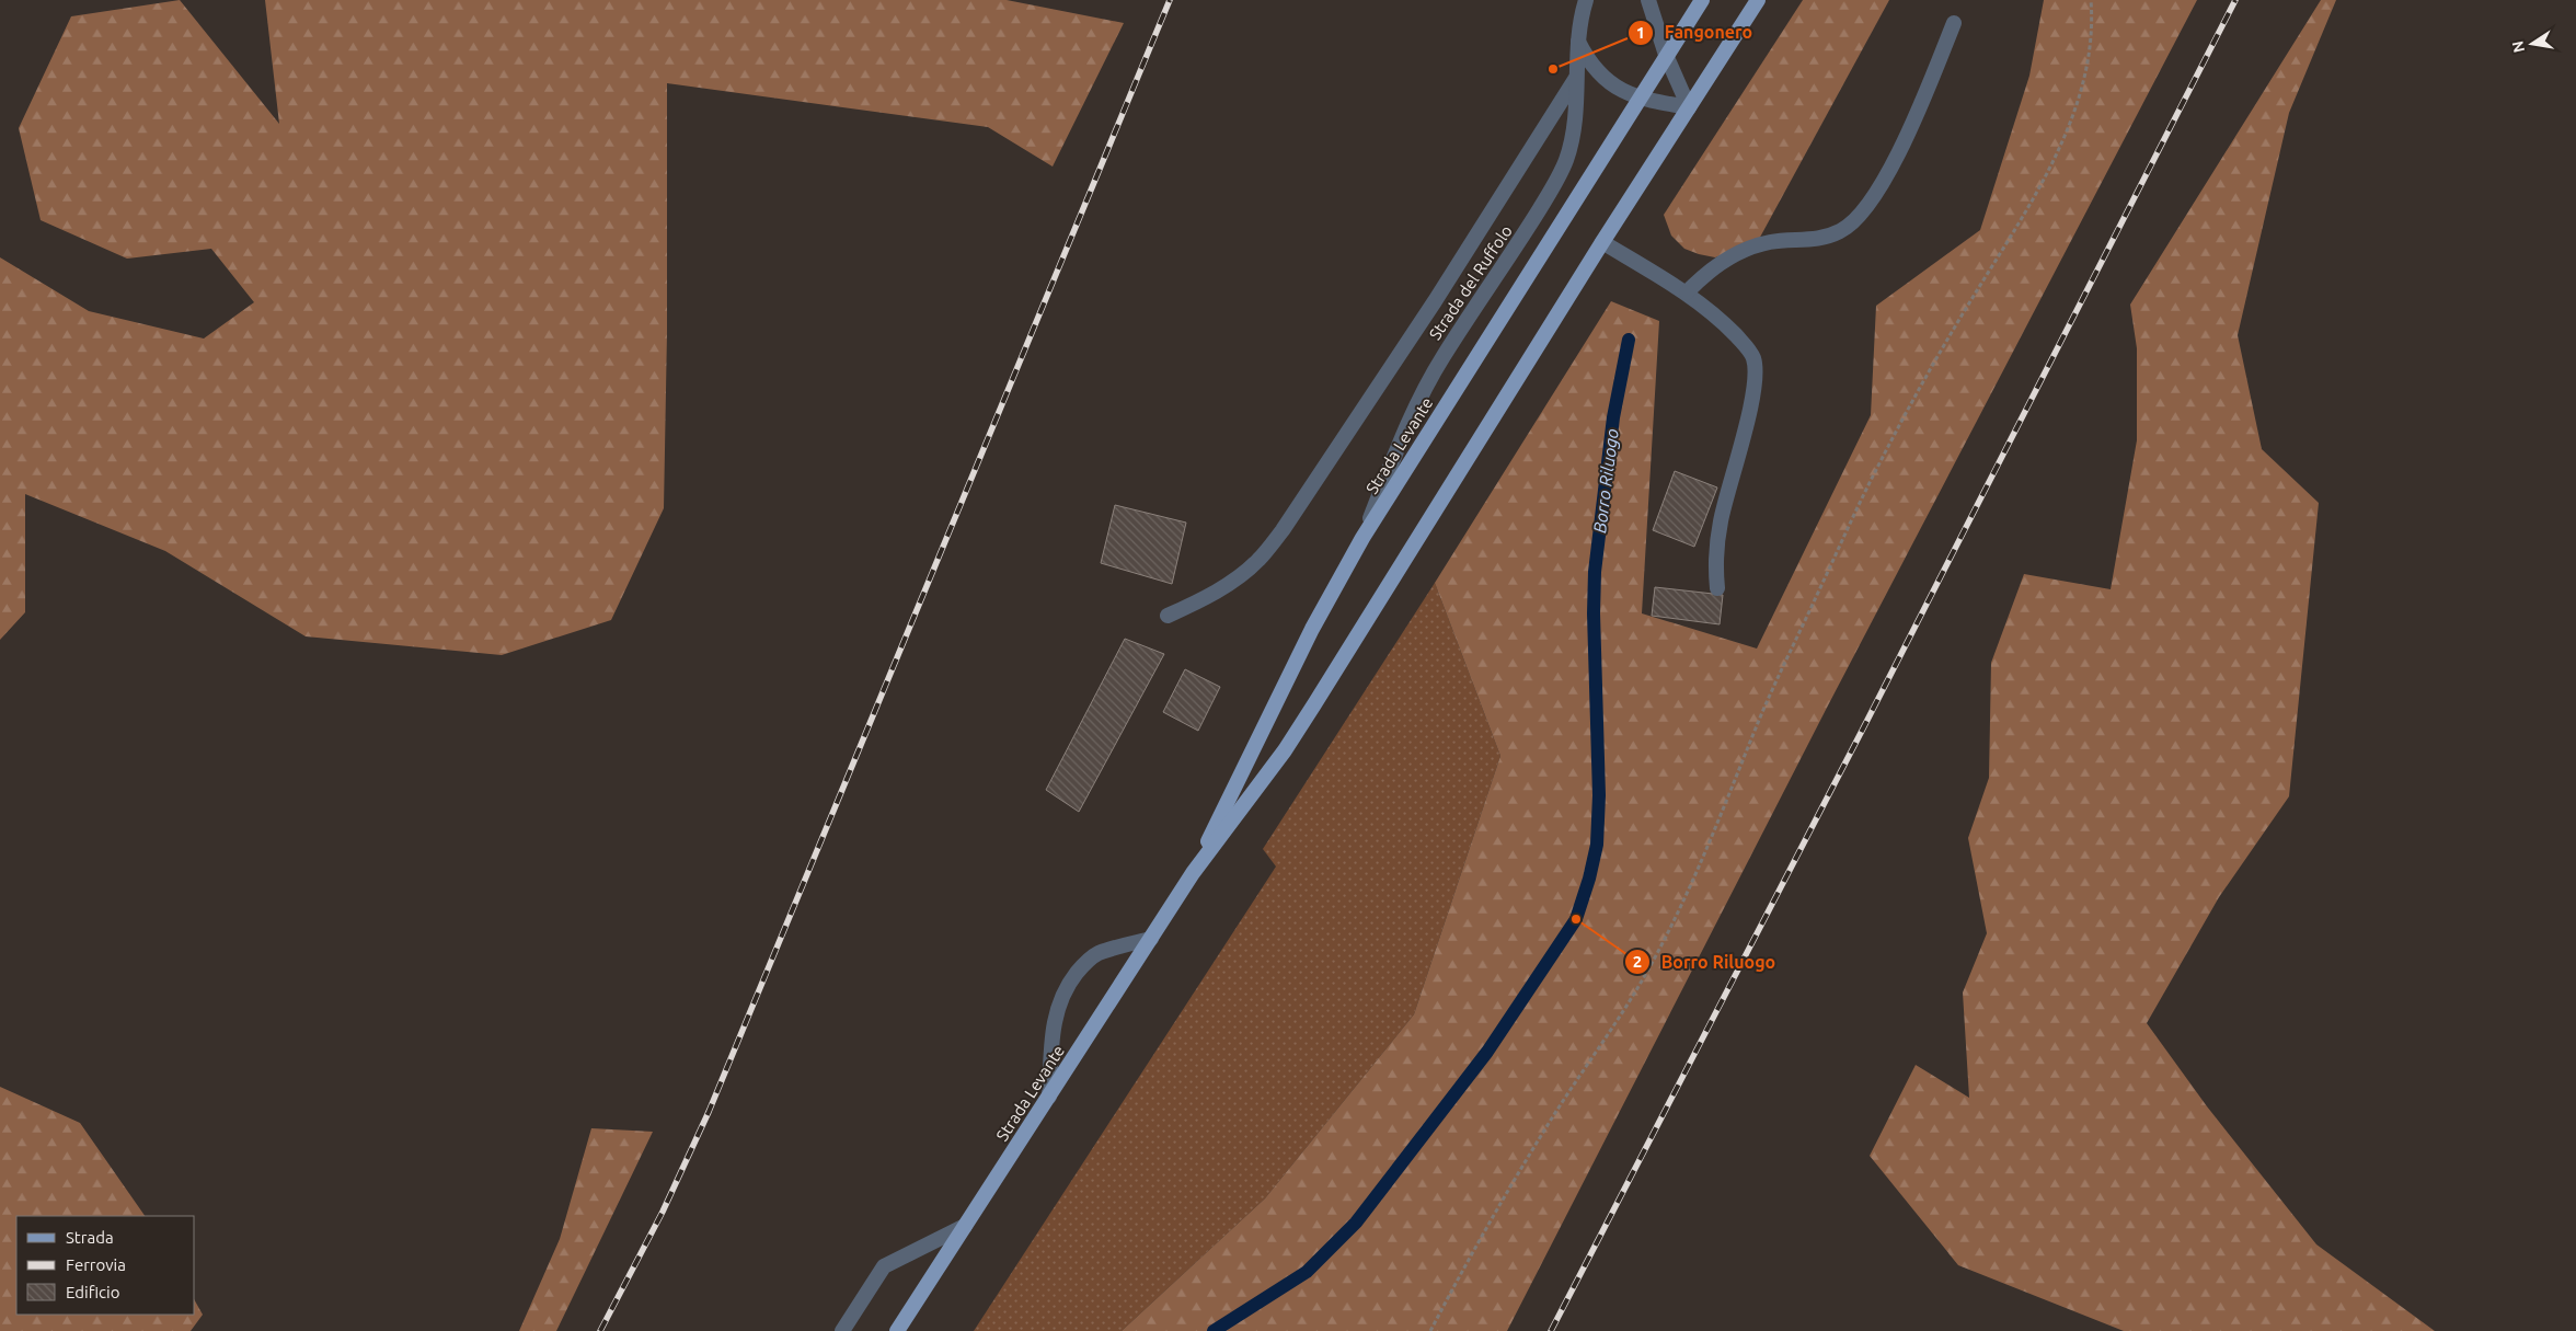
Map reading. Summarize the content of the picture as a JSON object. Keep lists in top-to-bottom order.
{
  "streets": {
    "main road": ["Strada Levante"],
    "street": ["Strada del Ruffolo"]
  },
  "crossings": [
    ["Strada del Ruffolo", "Strada Levante"]
  ],
  "water": ["Borro Riluogo"],
  "places": ["Fangonero", "Borro Riluogo"],
  "legend": ["Strada", "Ferrovia", "Edificio"],
  "north": "left"
}
